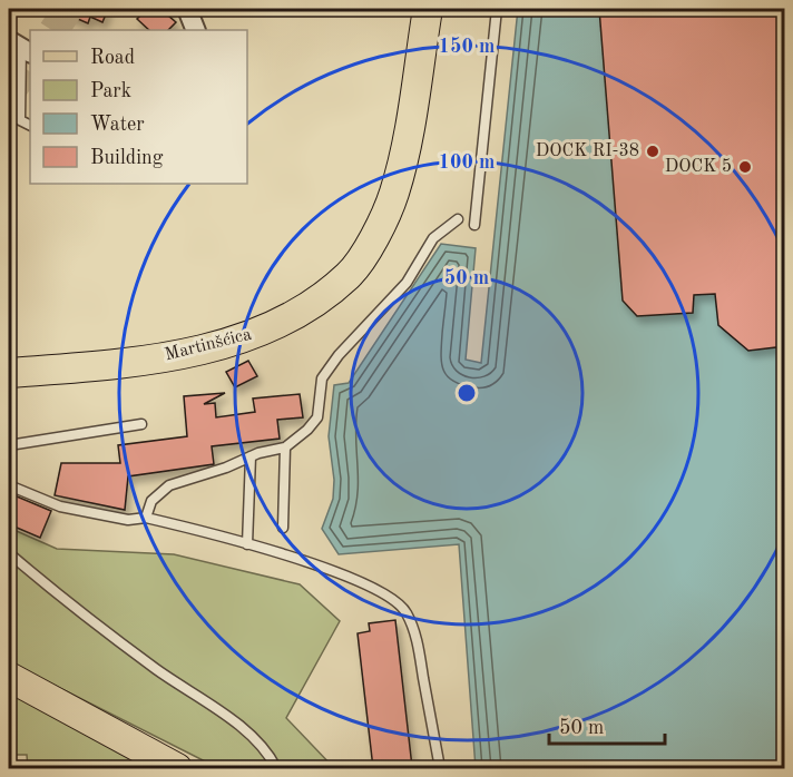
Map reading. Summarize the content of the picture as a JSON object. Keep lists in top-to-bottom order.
{
  "streets": {
    "main road": ["Martinšćica"]
  },
  "places": ["DOCK RI-38", "DOCK 5"],
  "legend": [
    "Road",
    "Park",
    "Water",
    "Building"
  ],
  "scale_bar": "50 m",
  "rings": ["150 m", "100 m", "50 m"]
}
